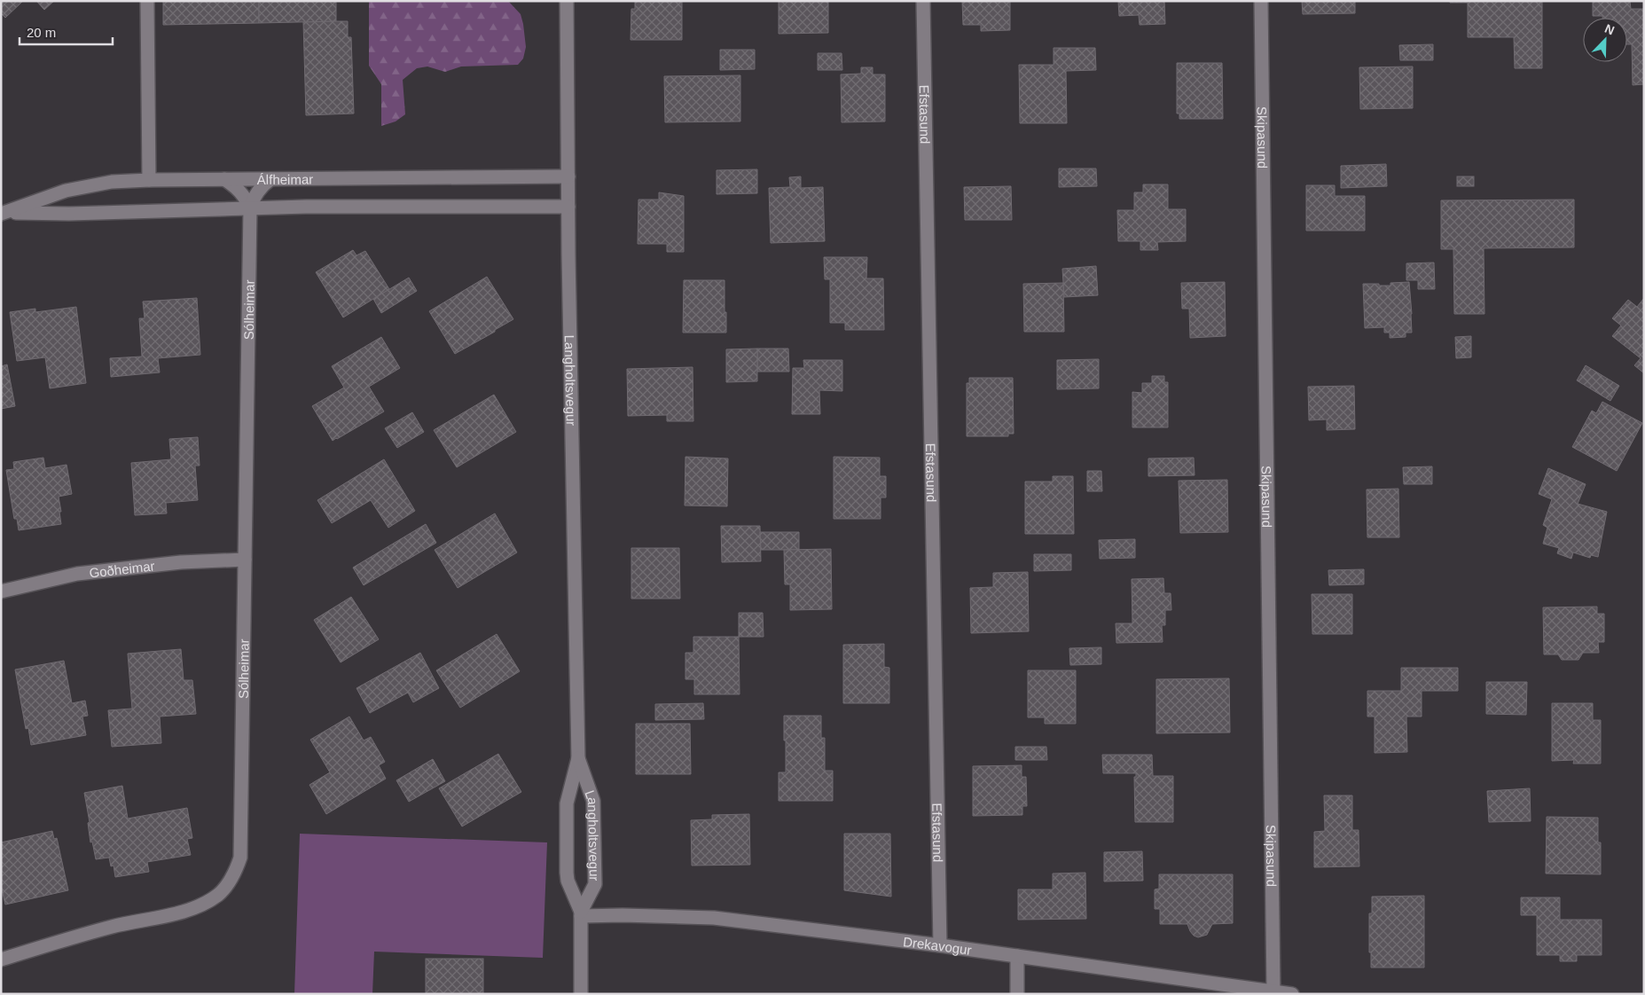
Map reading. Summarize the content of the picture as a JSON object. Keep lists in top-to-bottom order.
{
  "streets": {
    "street": [
      "Efstasund",
      "Skipasund",
      "Álfheimar",
      "Sólheimar",
      "Langholtsvegur",
      "Goðheimar",
      "Drekavogur"
    ]
  },
  "crossings": [
    ["Efstasund", "Drekavogur"],
    ["Skipasund", "Drekavogur"],
    ["Álfheimar", "Sólheimar"],
    ["Álfheimar", "Langholtsvegur"],
    ["Sólheimar", "Goðheimar"],
    ["Langholtsvegur", "Drekavogur"]
  ],
  "scale_bar": "20 m",
  "north": "top right"
}
